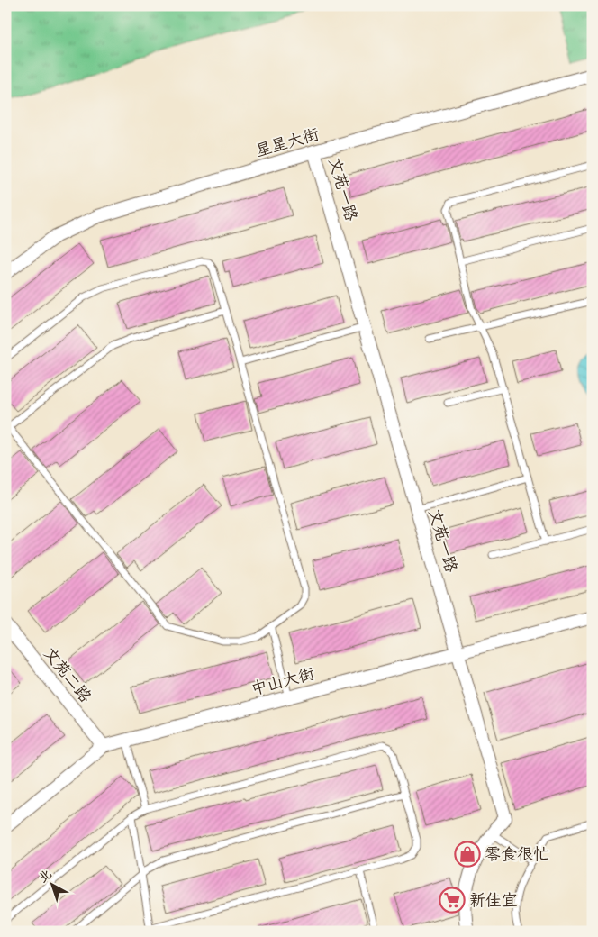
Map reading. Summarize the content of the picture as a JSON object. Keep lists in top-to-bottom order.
{
  "streets": {
    "street": [
      "星星大街",
      "文苑一路",
      "文苑二路",
      "中山大街"
    ]
  },
  "crossings": [
    ["星星大街", "文苑一路"],
    ["文苑一路", "中山大街"],
    ["文苑二路", "中山大街"]
  ],
  "places": {
    "shop": ["零食很忙"],
    "supermarket": ["新佳宜"]
  },
  "north": "top left"
}
